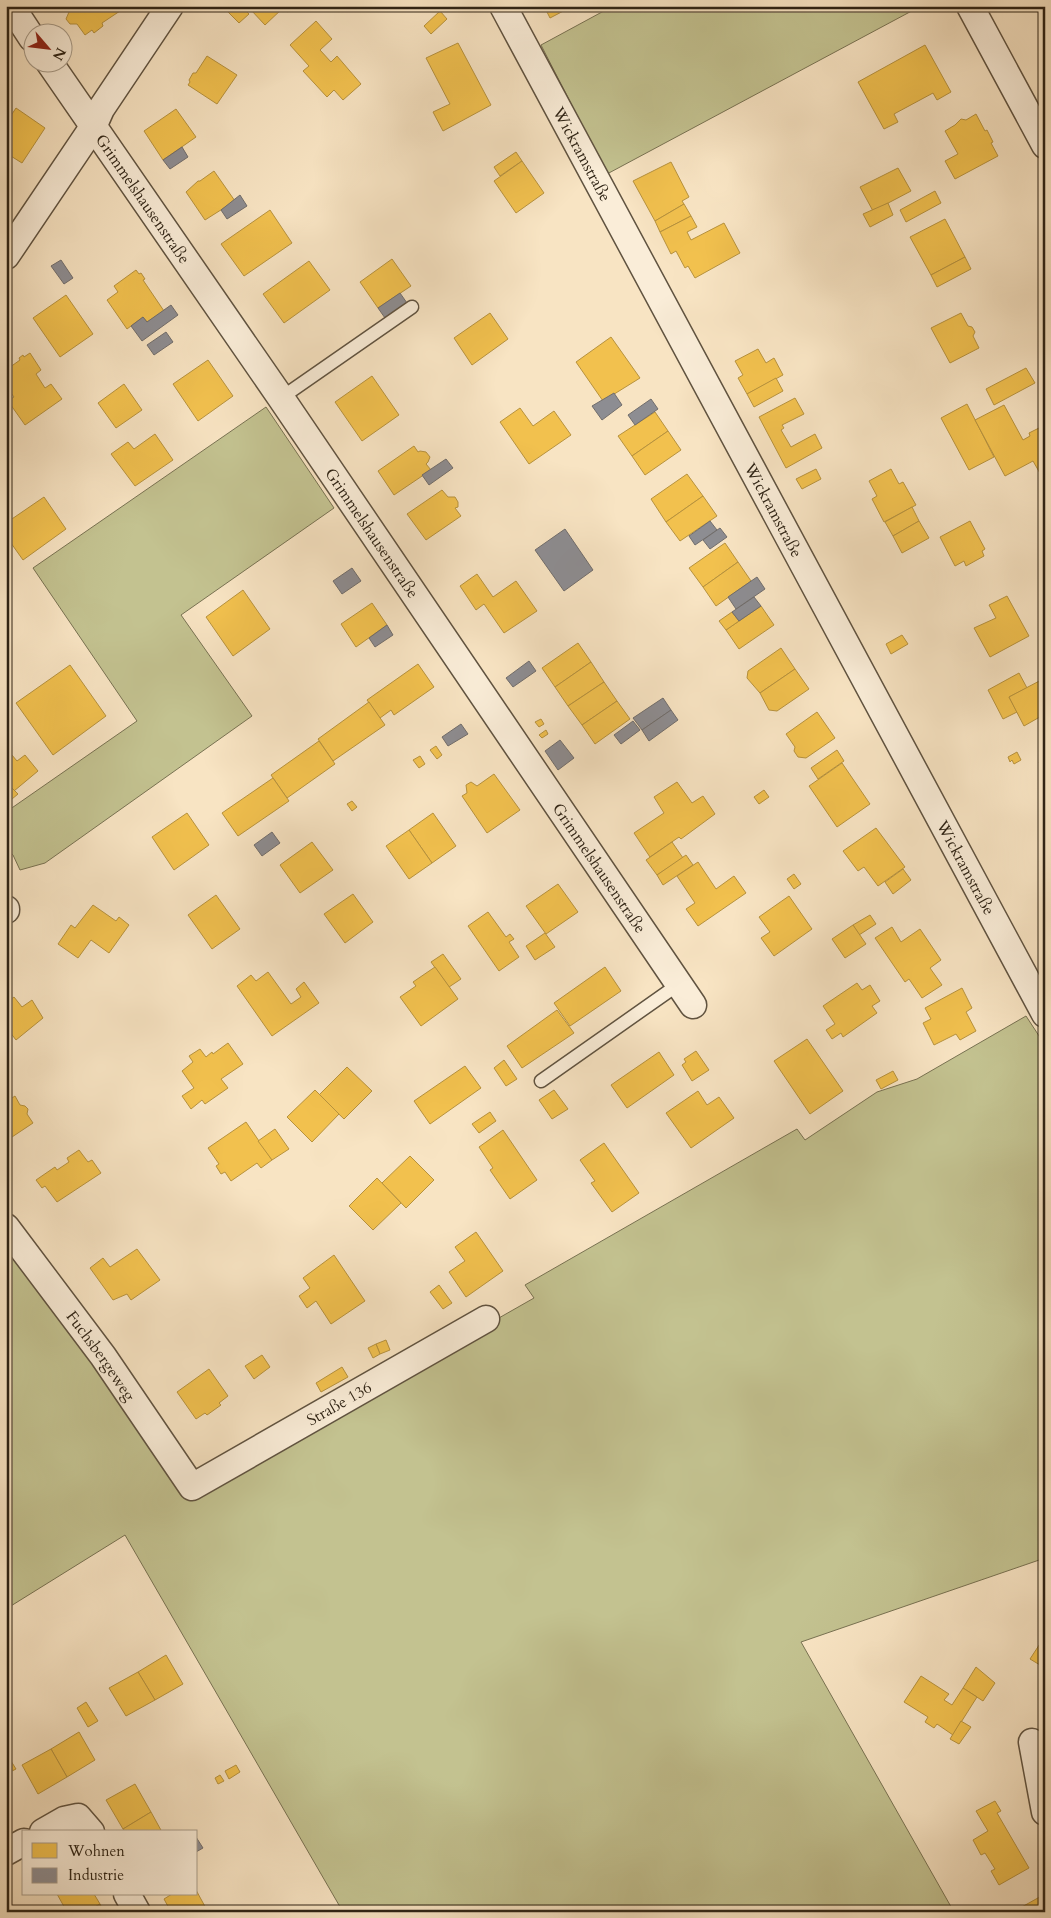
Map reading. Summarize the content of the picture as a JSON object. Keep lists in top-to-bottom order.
{
  "streets": {
    "street": [
      "Wickramstraße",
      "Grimmelshausenstraße",
      "Fuchsbergeweg",
      "Straße 136"
    ]
  },
  "crossings": [
    ["Fuchsbergeweg", "Straße 136"]
  ],
  "legend": ["Wohnen", "Industrie"],
  "north": "bottom right"
}
